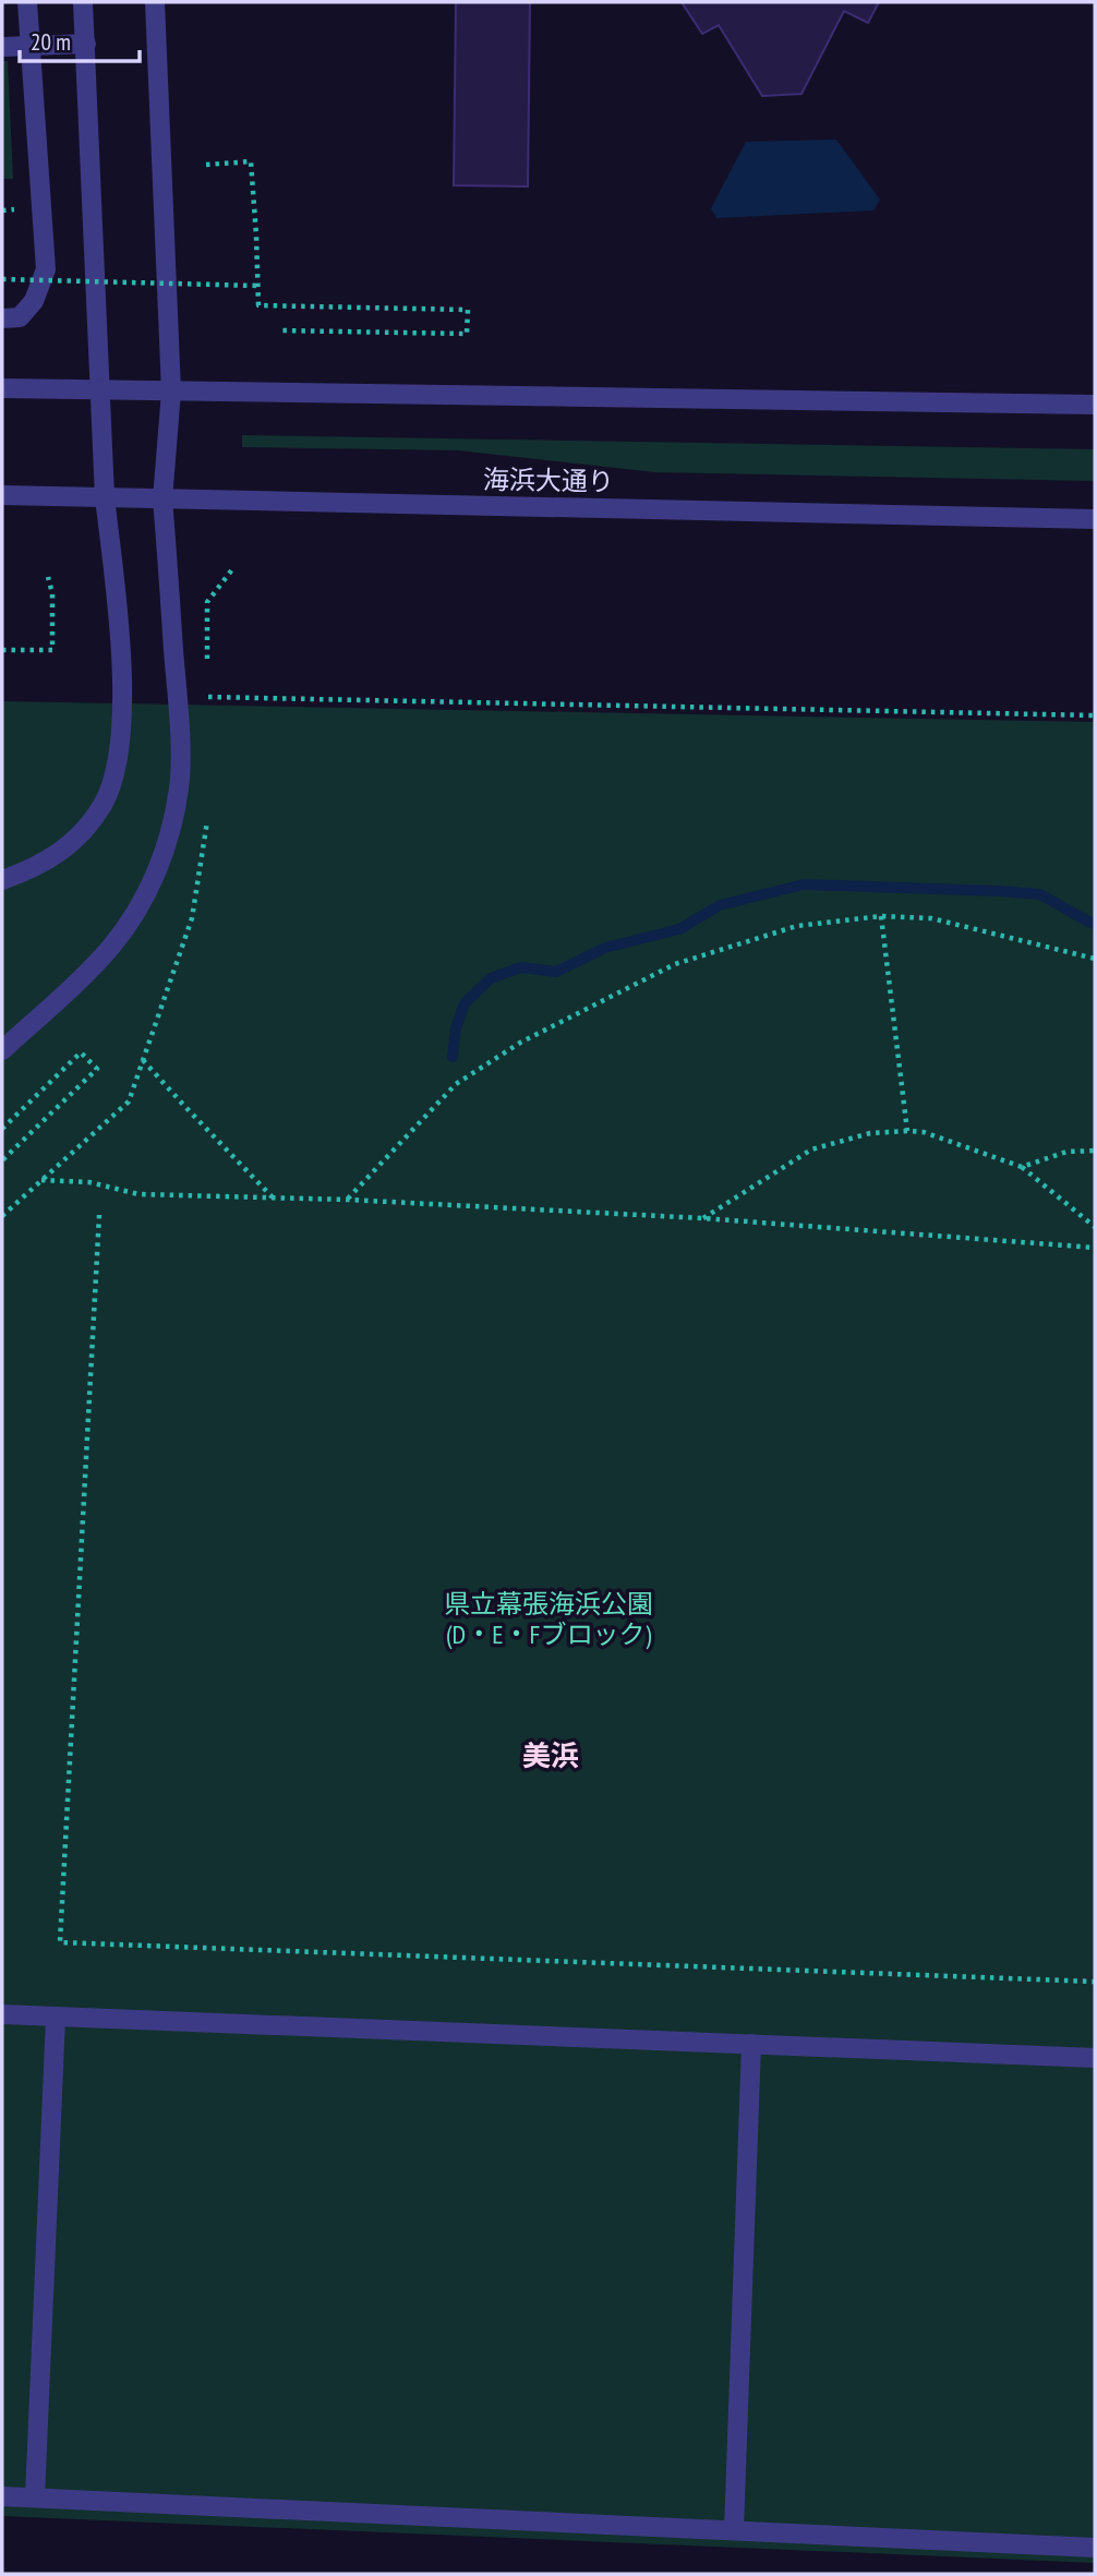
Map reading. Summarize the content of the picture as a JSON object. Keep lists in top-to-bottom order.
{
  "streets": {
    "street": ["海浜大通り"]
  },
  "districts": ["美浜"],
  "parks": ["県立幕張海浜公園 (D・E・Fブロック)"],
  "scale_bar": "20 m"
}
